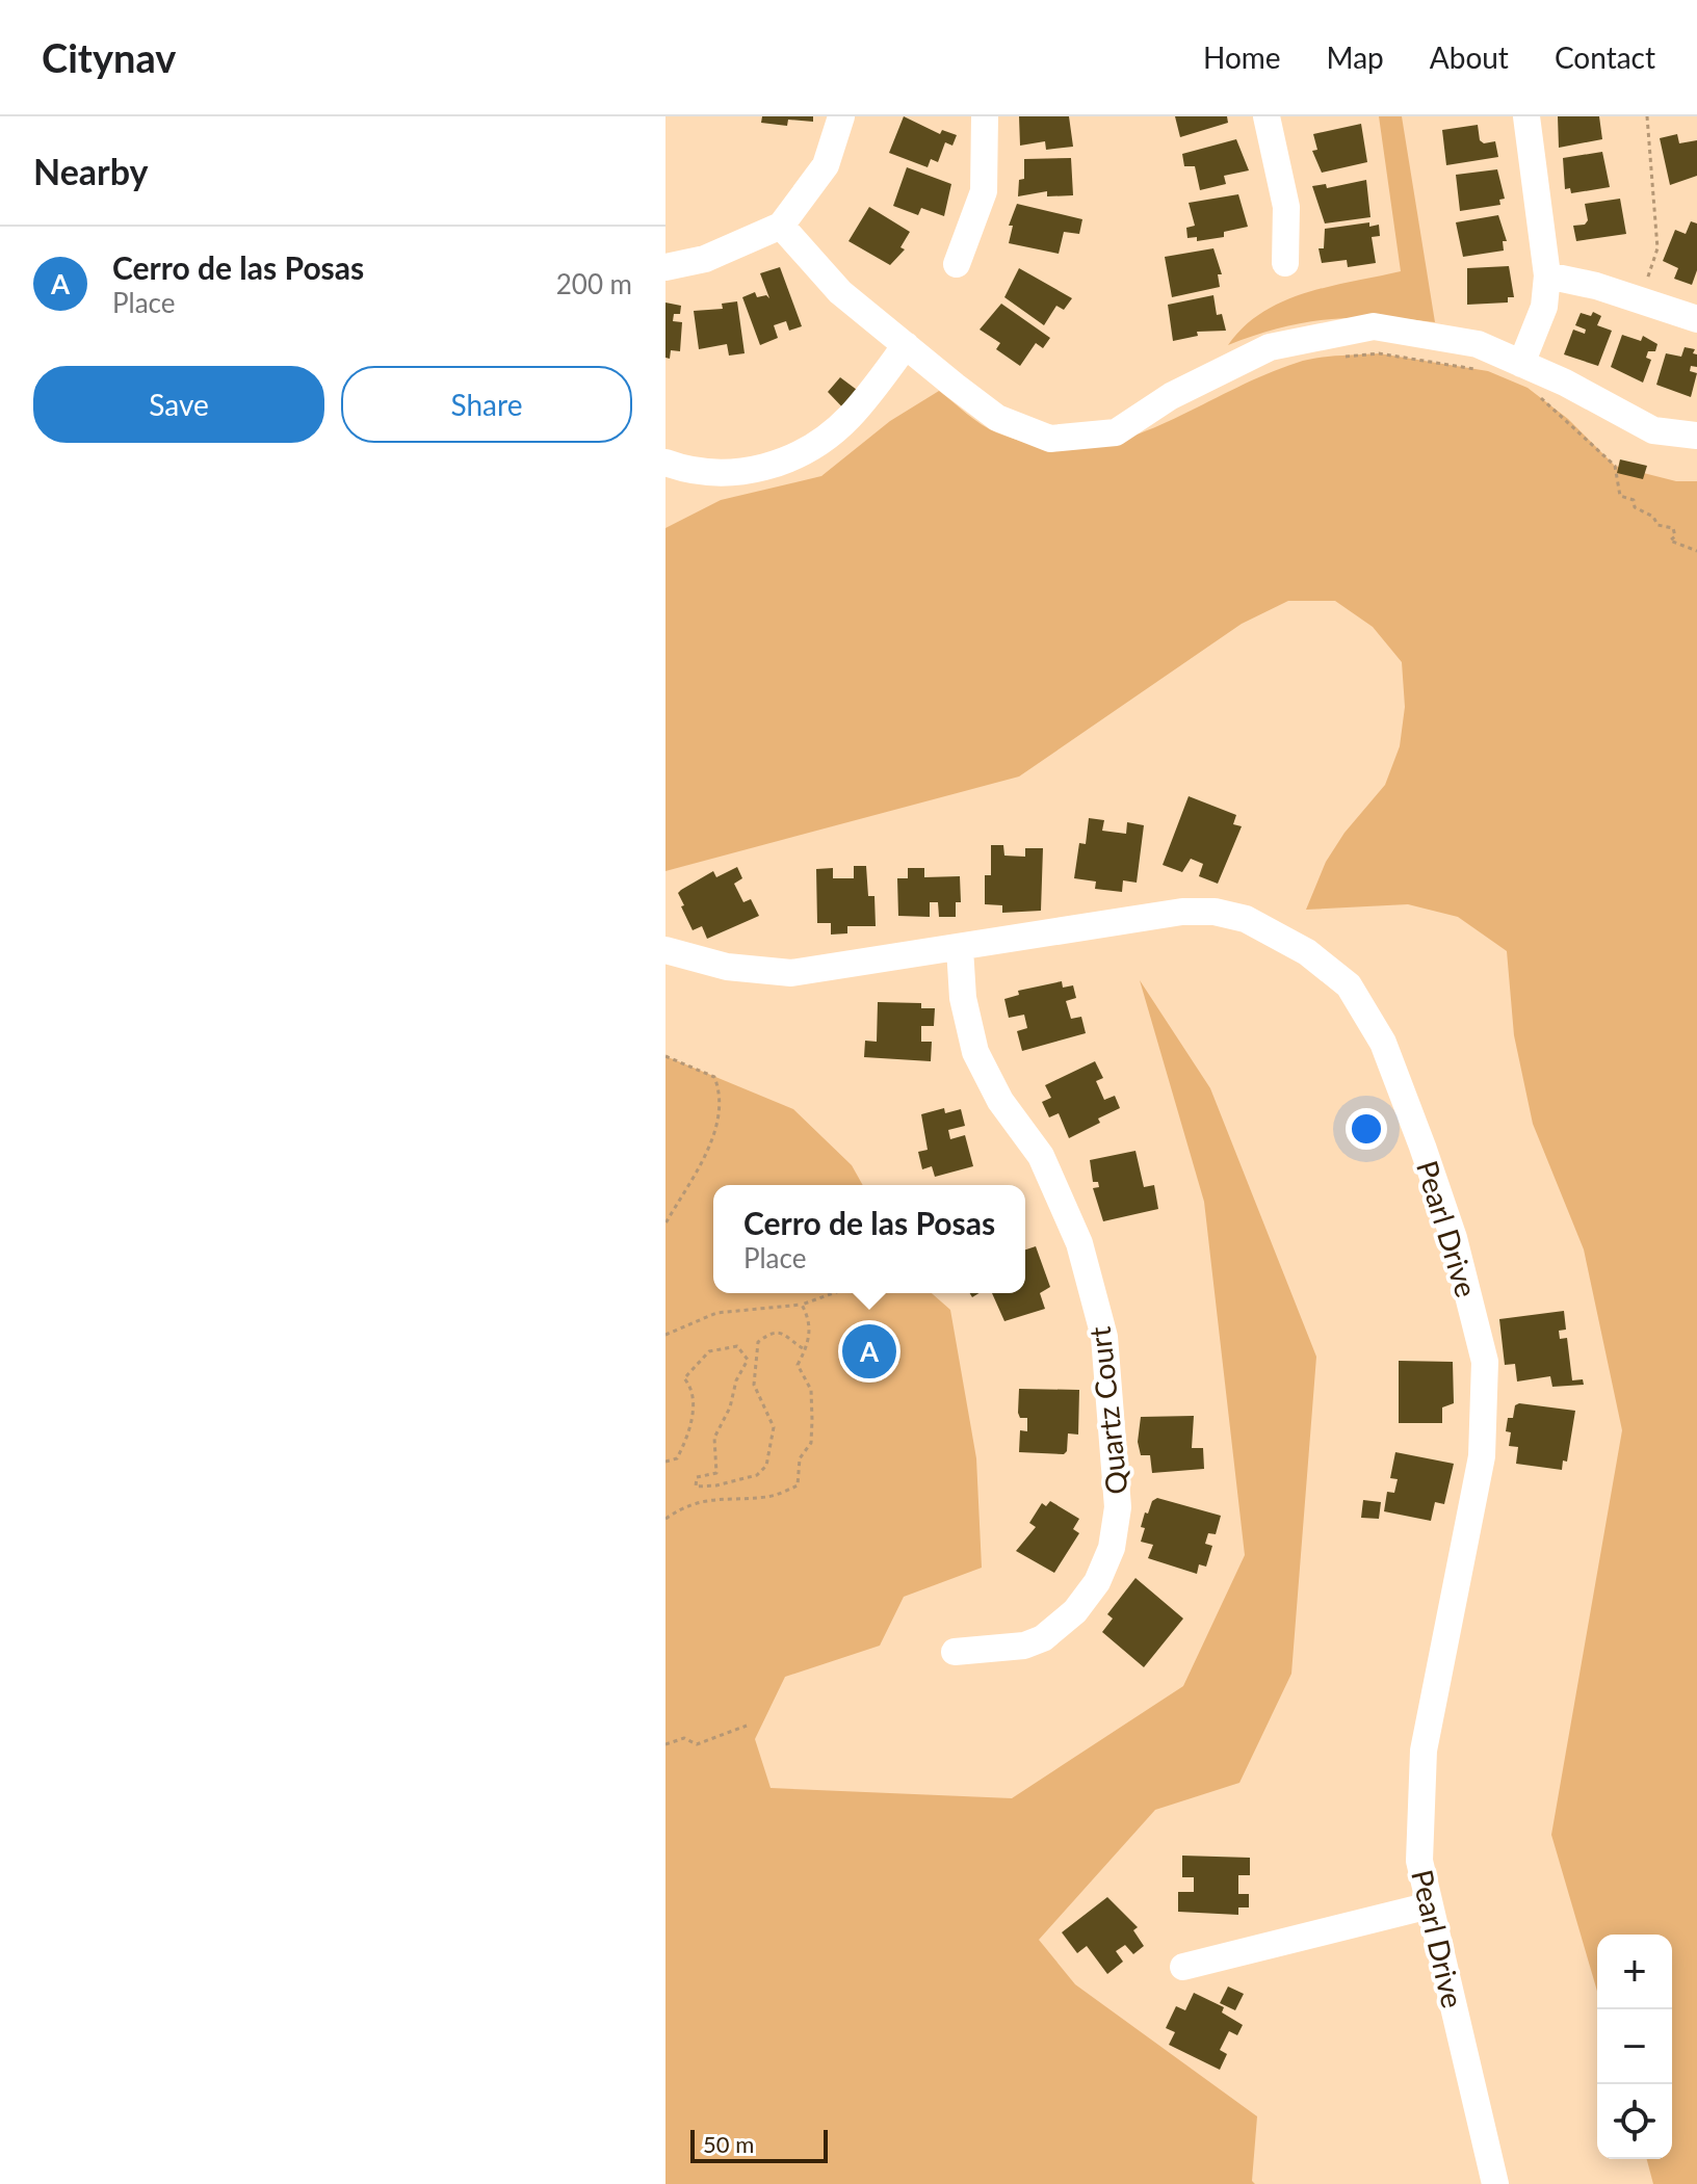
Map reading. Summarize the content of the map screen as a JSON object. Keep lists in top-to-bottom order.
{
  "streets": {
    "street": ["Pearl Drive", "Quartz Court"]
  },
  "crossings": [
    ["Pearl Drive", "Quartz Court"]
  ],
  "scale_bar": "50 m",
  "page": {
    "header": "Citynav",
    "nav": [
      "Home",
      "Map",
      "About",
      "Contact"
    ],
    "heading": "Nearby",
    "list": [
      {
        "mark": "A",
        "name": "Cerro de las Posas",
        "note": "Place",
        "value": "200 m"
      }
    ],
    "buttons": ["Save", "Share"],
    "popup": ["Cerro de las Posas", "Place"],
    "pins": "A",
    "map_buttons": ["+", "−"],
    "scale": "50 m"
  }
}
